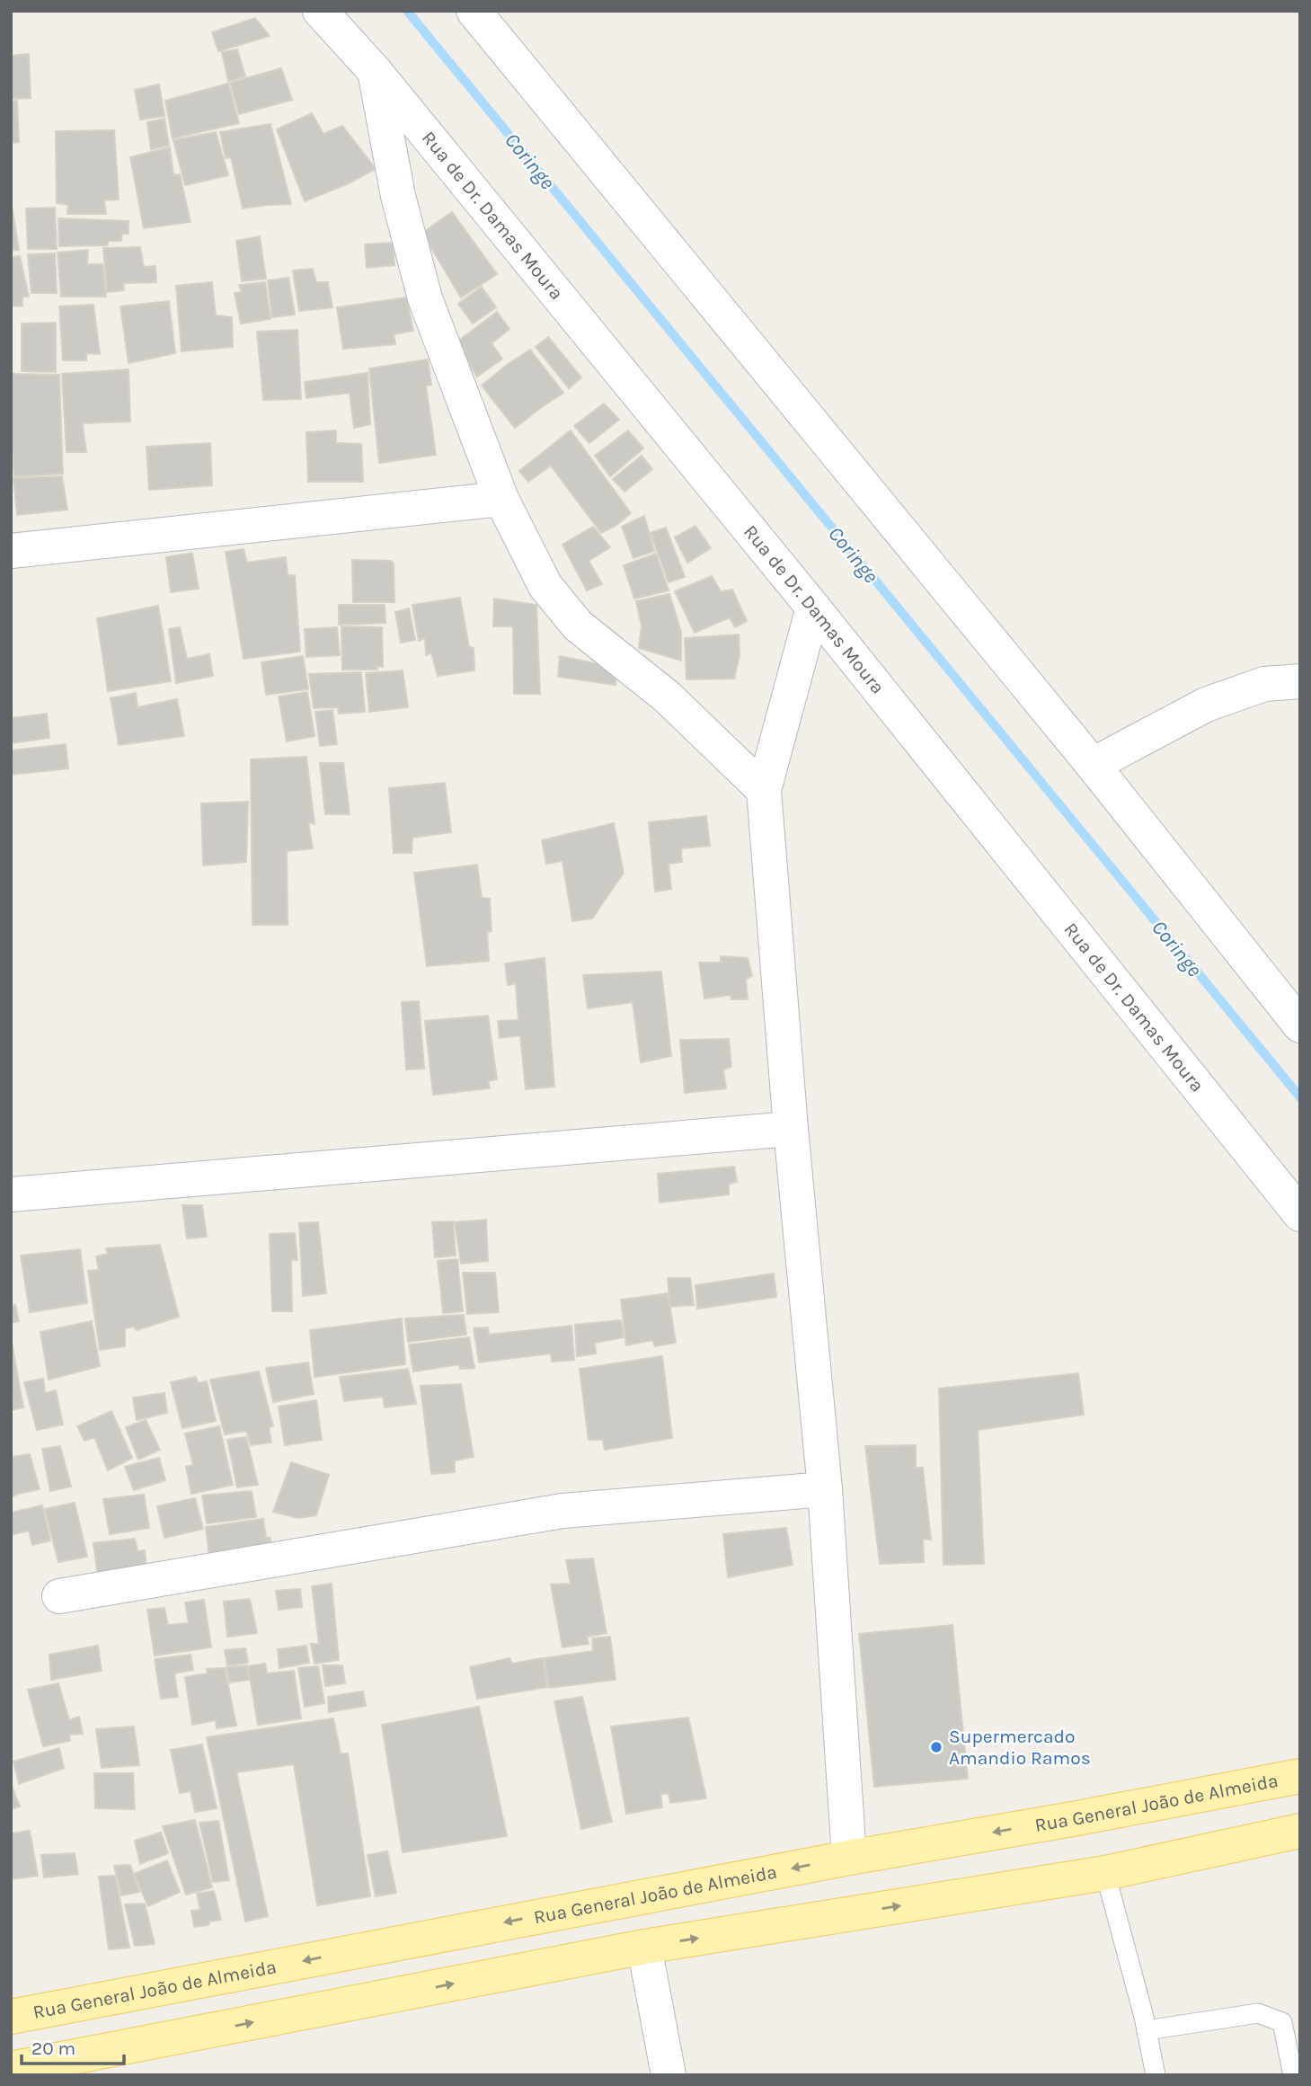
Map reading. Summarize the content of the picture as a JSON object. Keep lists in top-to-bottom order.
{
  "streets": {
    "main road": ["Rua General João de Almeida"],
    "street": ["Rua de Dr. Damas Moura"]
  },
  "water": ["Coringe"],
  "places": ["Supermercado Amandio Ramos"],
  "scale_bar": "20 m"
}
